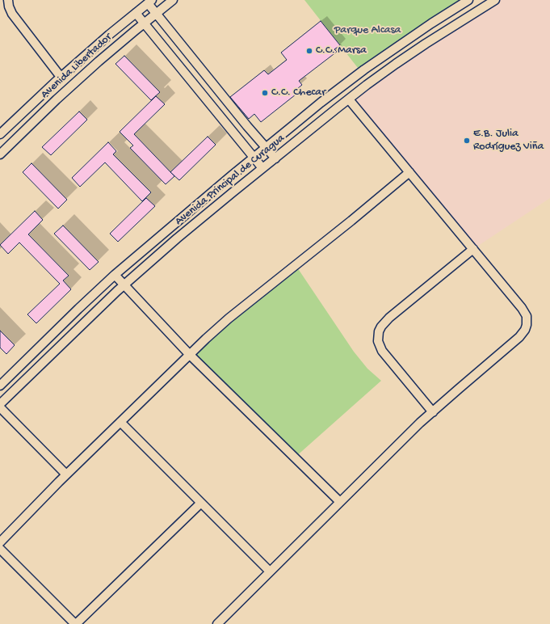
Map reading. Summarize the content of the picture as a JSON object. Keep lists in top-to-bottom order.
{
  "streets": {
    "street": ["Avenida Libertador", "Avenida Principal de Curagua"]
  },
  "parks": ["Parque Alcasa"],
  "places": ["C.C. Marsa", "C.C. Checar", "E.B. Julia Rodríguez Viña"]
}
